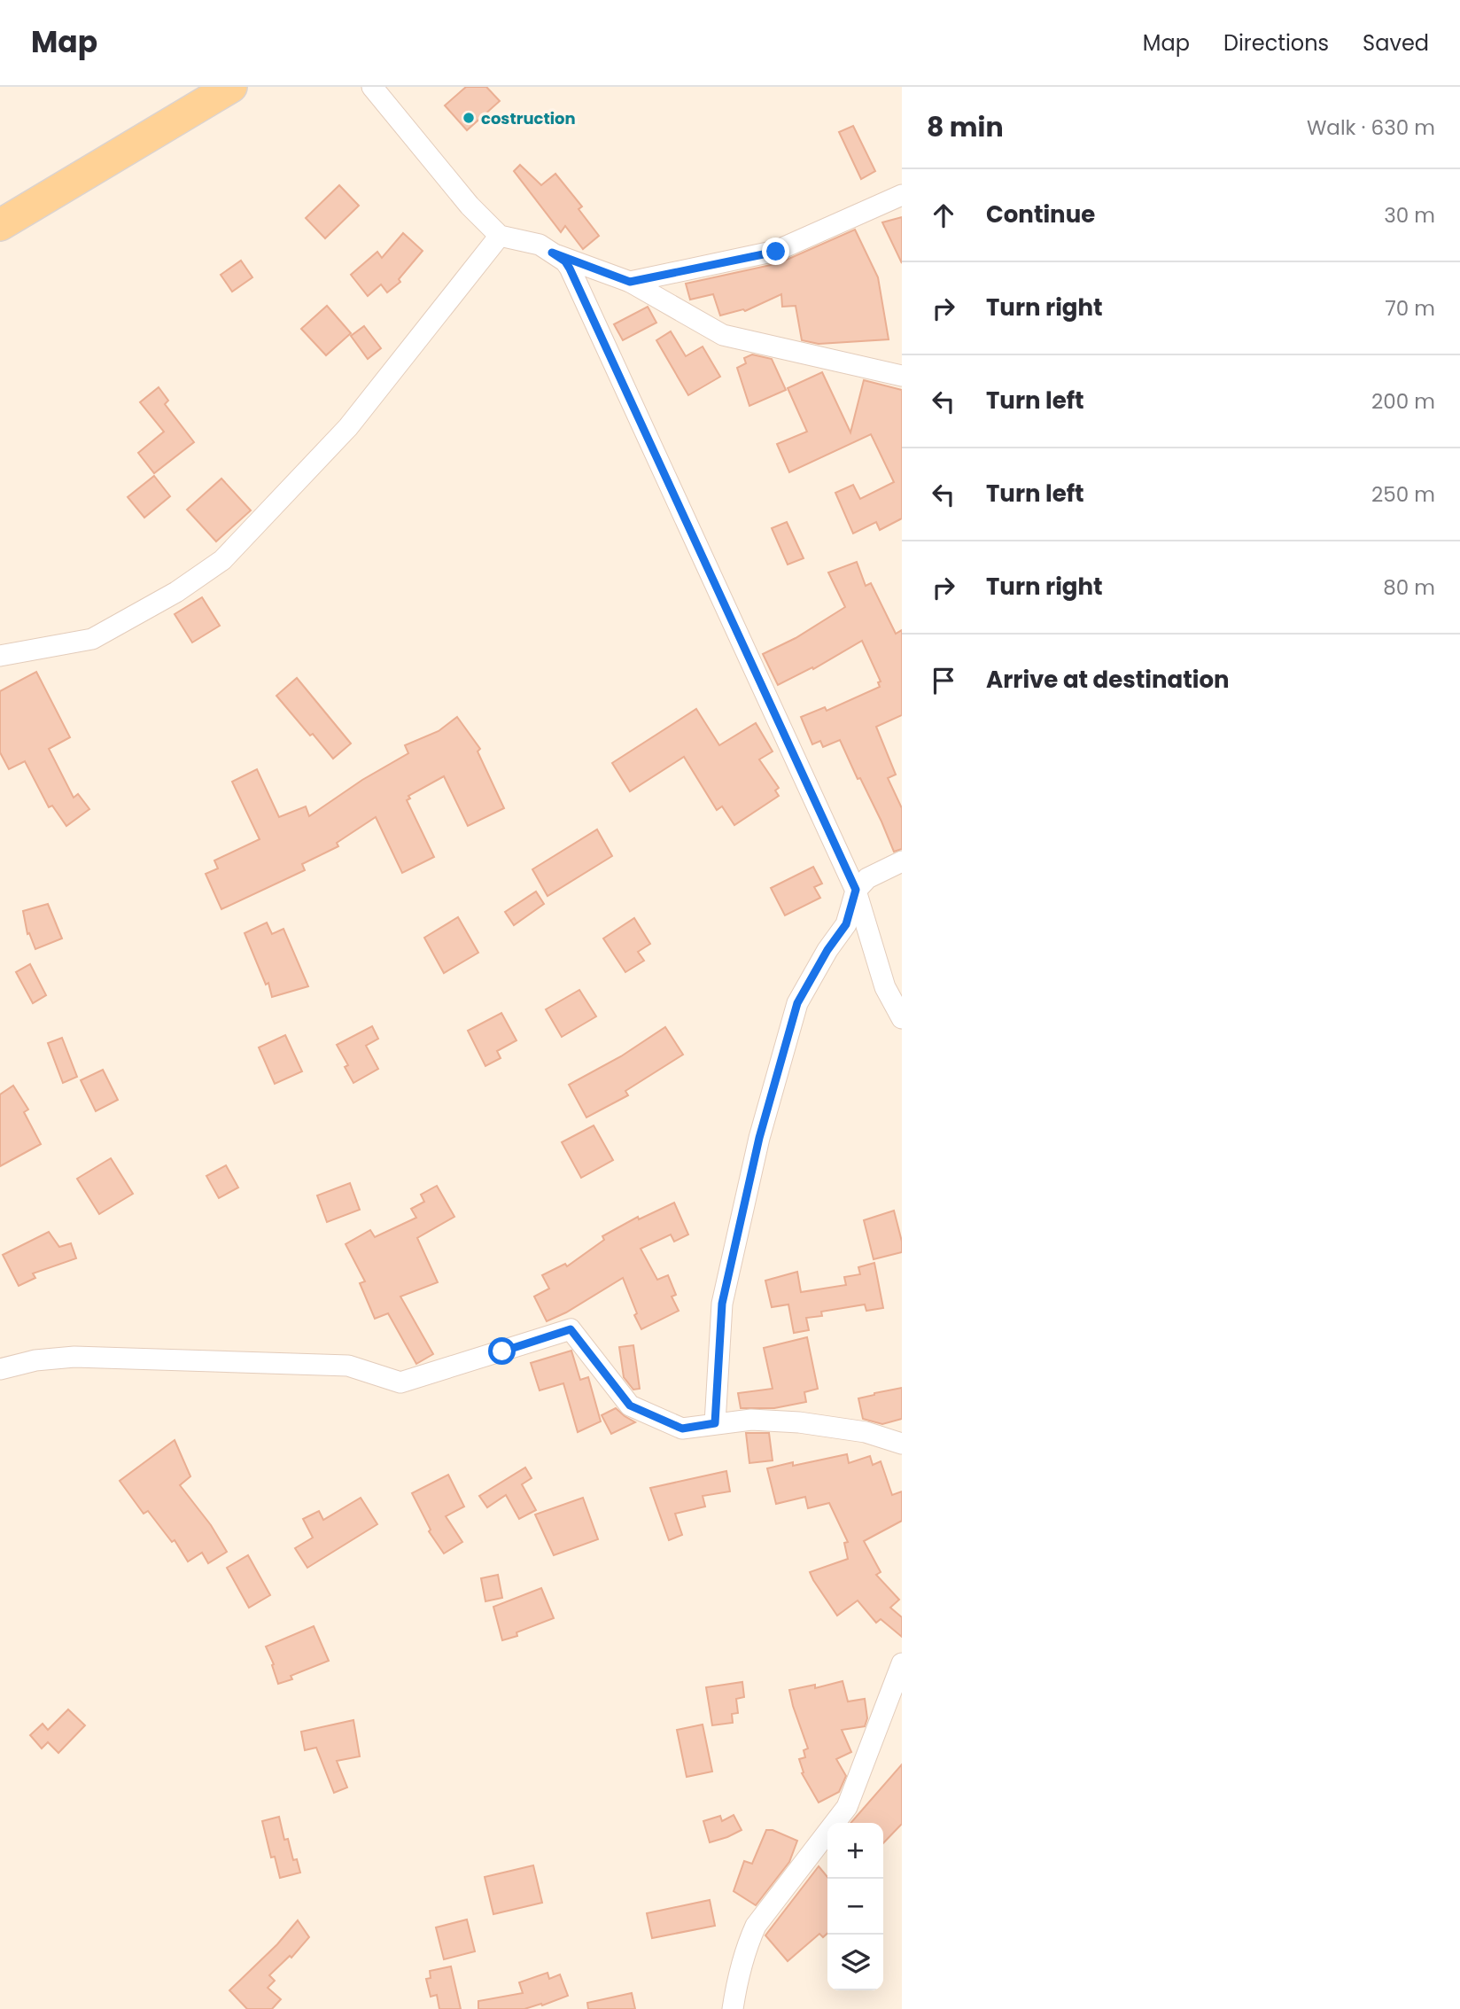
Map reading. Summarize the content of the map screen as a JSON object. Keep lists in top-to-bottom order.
{
  "places": ["costruction"],
  "page": {
    "header": "Map",
    "nav": ["Map", "Directions", "Saved"],
    "heading": ["8 min", "Walk · 630 m"],
    "list": [
      ["Continue", "30 m"],
      ["Turn right", "70 m"],
      ["Turn left", "200 m"],
      ["Turn left", "250 m"],
      ["Turn right", "80 m"],
      "Arrive at destination"
    ],
    "map_buttons": ["+", "−"]
  }
}
